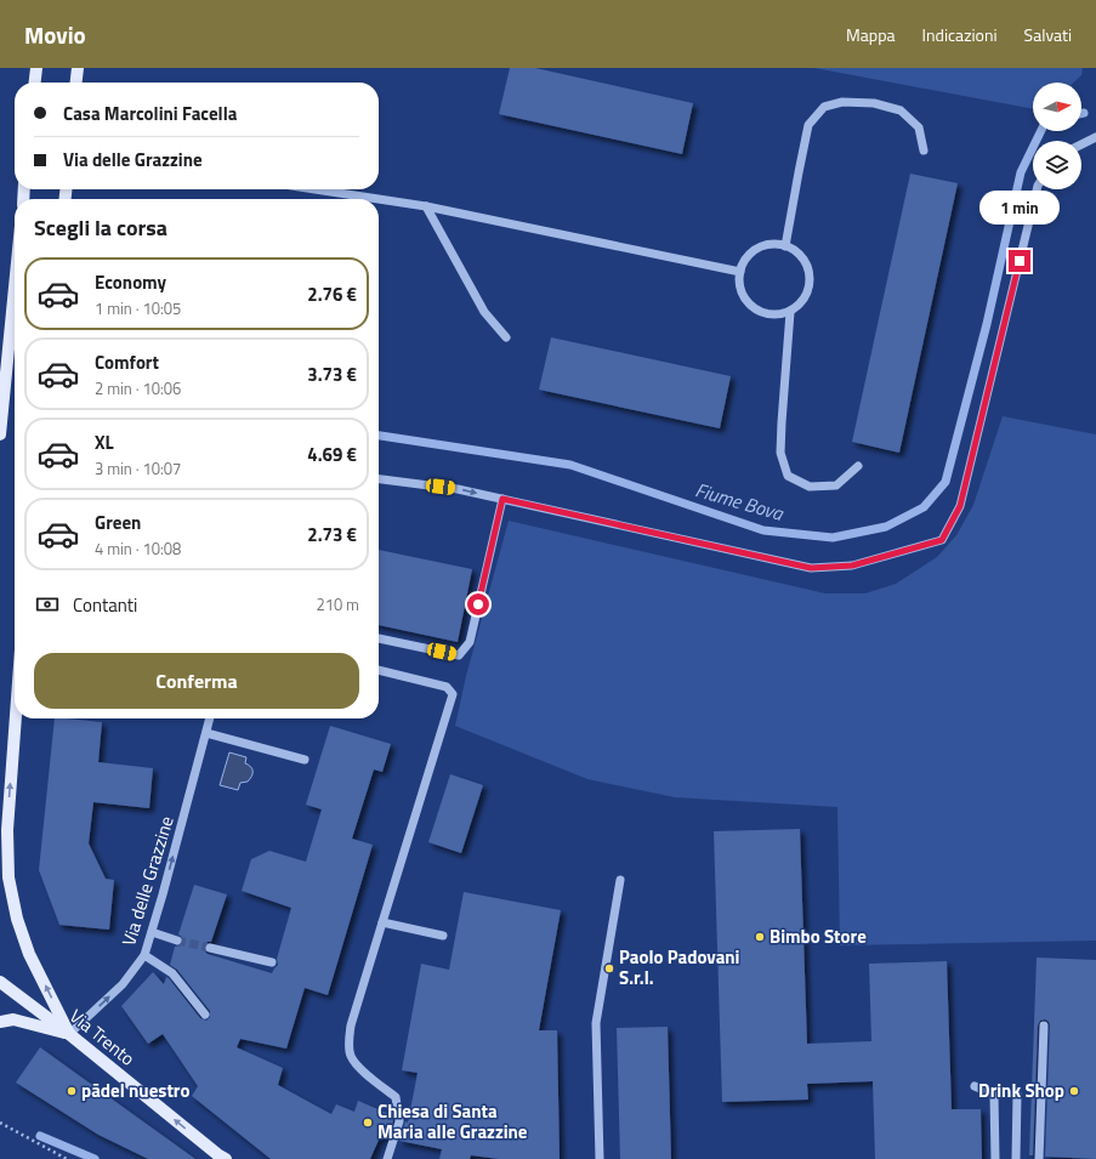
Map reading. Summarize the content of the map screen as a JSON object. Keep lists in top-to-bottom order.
{
  "streets": {
    "main road": ["Via Trento"],
    "street": ["Via delle Grazzine"]
  },
  "crossings": [
    ["Via delle Grazzine", "Via Trento"]
  ],
  "one_way": ["Via delle Grazzine", "Via Trento"],
  "water": ["Fiume Bova"],
  "places": [
    "Bimbo Store",
    "Paolo Padovani S.r.l.",
    "pādel nuestro",
    "Drink Shop",
    "Chiesa di Santa Maria alle Grazzine"
  ],
  "north": "right",
  "page": {
    "header": "Movio",
    "nav": ["Mappa", "Indicazioni", "Salvati"],
    "banner": ["Casa Marcolini Facella", "Via delle Grazzine"],
    "bubble": "1 min",
    "heading": "Scegli la corsa",
    "list": [
      {
        "name": "Economy",
        "note": "1 min · 10:05",
        "value": "2.76 €"
      },
      {
        "name": "Comfort",
        "note": "2 min · 10:06",
        "value": "3.73 €"
      },
      {
        "name": "XL",
        "note": "3 min · 10:07",
        "value": "4.69 €"
      },
      {
        "name": "Green",
        "note": "4 min · 10:08",
        "value": "2.73 €"
      }
    ],
    "pay": ["Contanti", "210 m"],
    "buttons": "Conferma"
  }
}
